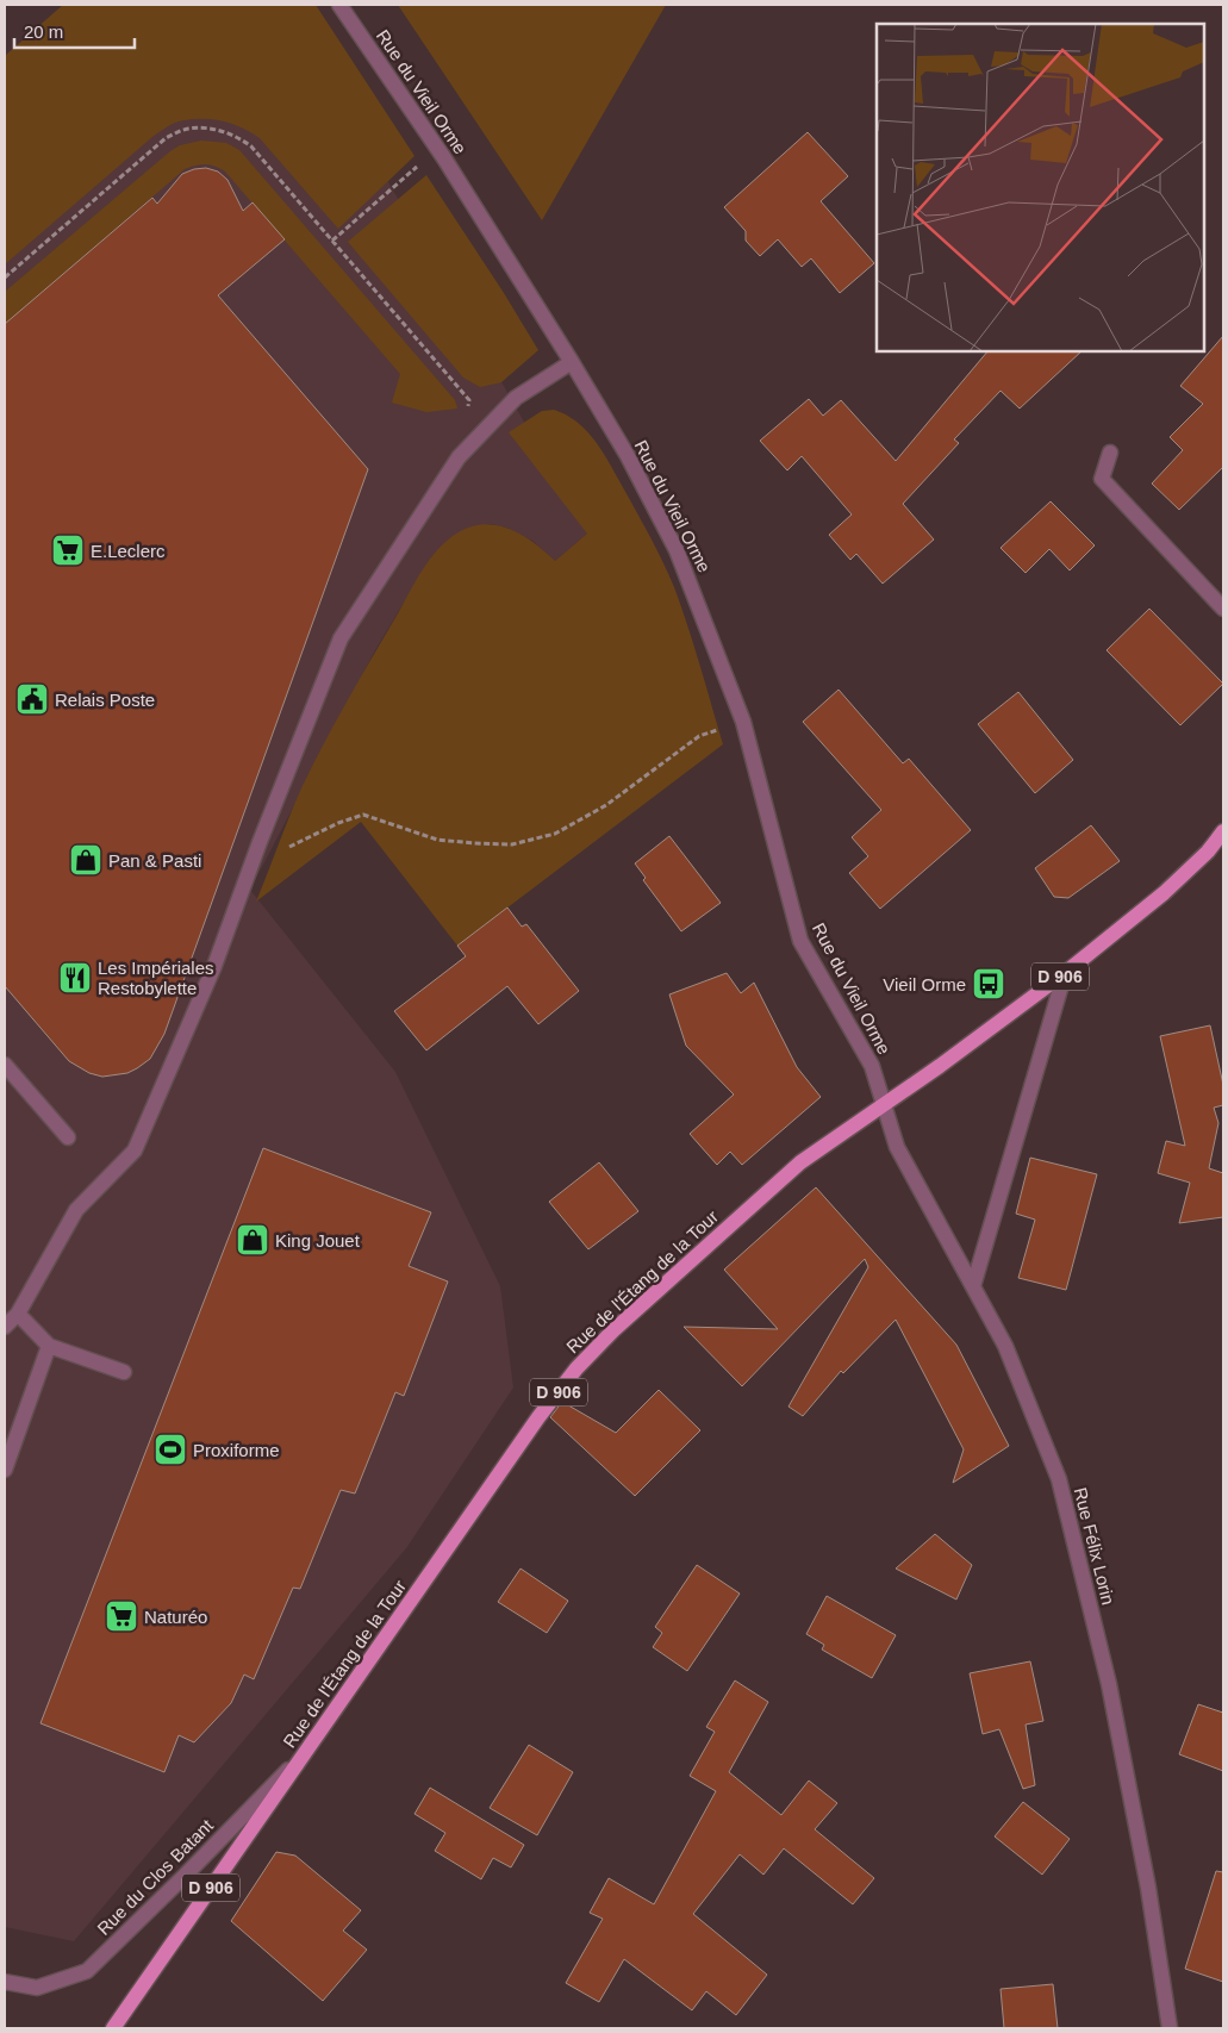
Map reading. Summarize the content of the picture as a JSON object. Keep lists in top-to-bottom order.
{
  "streets": {
    "main road": ["D 906", "Rue de l'Étang de la Tour"],
    "street": ["Rue du Vieil Orme", "Rue Félix Lorin", "Rue du Clos Batant"]
  },
  "crossings": [
    ["Rue du Vieil Orme", "Rue de l'Étang de la Tour"],
    ["Rue du Vieil Orme", "Rue Félix Lorin"],
    ["Rue de l'Étang de la Tour", "Rue Félix Lorin"],
    ["Rue de l'Étang de la Tour", "Rue du Clos Batant"]
  ],
  "places": {
    "supermarket": ["E.Leclerc", "Naturéo"],
    "public building": ["Relais Poste"],
    "shop": ["Pan & Pasti", "King Jouet"],
    "restaurant": ["Les Impériales Restobylette"],
    "bus stop": ["Vieil Orme"],
    "sports": ["Proxiforme"]
  },
  "scale_bar": "20 m"
}
